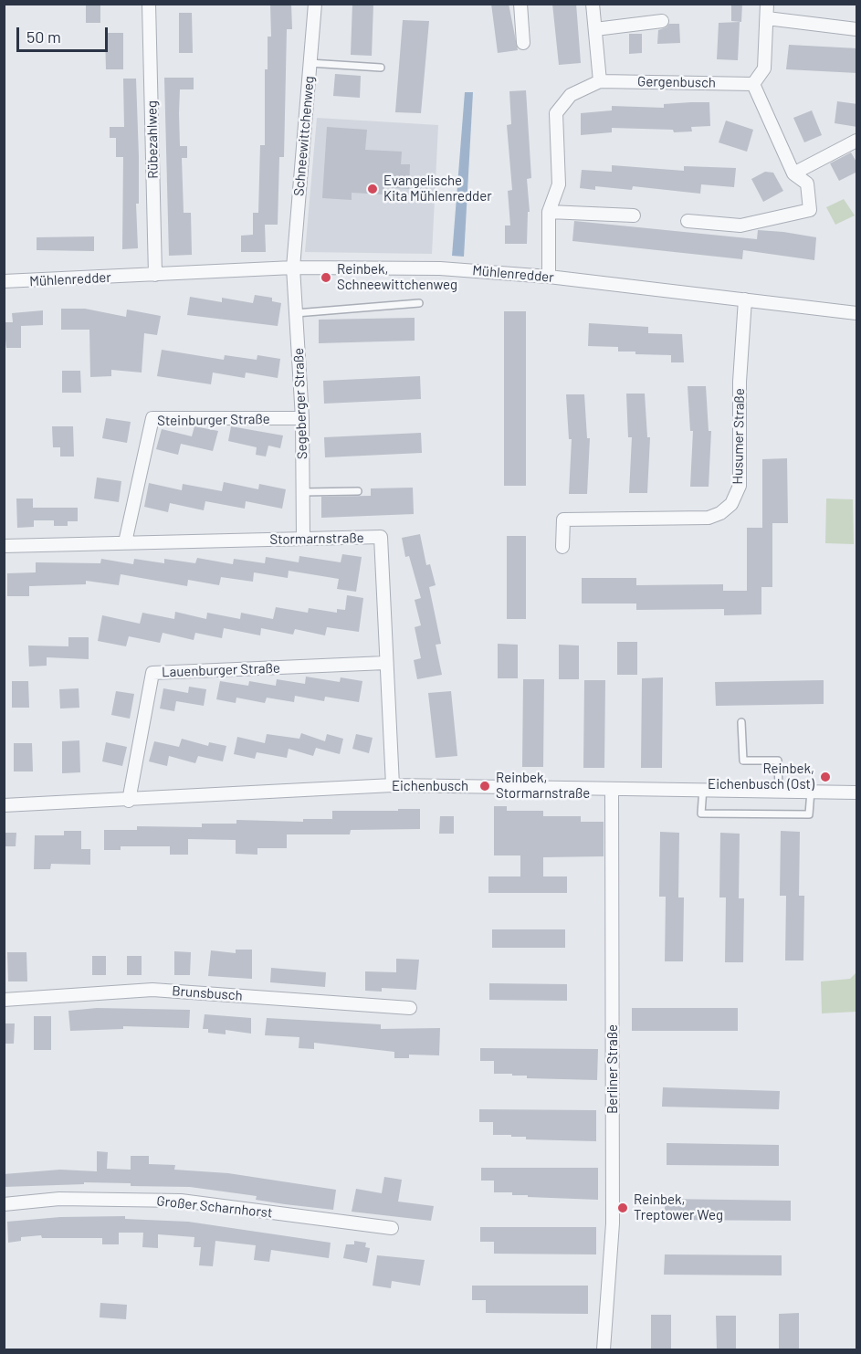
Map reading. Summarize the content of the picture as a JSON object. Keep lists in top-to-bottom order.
{
  "streets": {
    "street": [
      "Gergenbusch",
      "Schneewittchenweg",
      "Rübezahlweg",
      "Mühlenredder",
      "Segeberger Straße",
      "Steinburger Straße",
      "Husumer Straße",
      "Stormarnstraße",
      "Lauenburger Straße",
      "Eichenbusch",
      "Brunsbusch",
      "Berliner Straße",
      "Großer Scharnhorst"
    ]
  },
  "crossings": [
    ["Gergenbusch", "Mühlenredder"],
    ["Schneewittchenweg", "Mühlenredder"],
    ["Schneewittchenweg", "Segeberger Straße"],
    ["Rübezahlweg", "Mühlenredder"],
    ["Mühlenredder", "Segeberger Straße"],
    ["Mühlenredder", "Husumer Straße"],
    ["Segeberger Straße", "Steinburger Straße"],
    ["Segeberger Straße", "Stormarnstraße"],
    ["Steinburger Straße", "Stormarnstraße"],
    ["Stormarnstraße", "Lauenburger Straße"],
    ["Stormarnstraße", "Eichenbusch"],
    ["Lauenburger Straße", "Eichenbusch"],
    ["Eichenbusch", "Berliner Straße"]
  ],
  "places": [
    "Evangelische Kita Mühlenredder",
    "Reinbek, Schneewittchenweg",
    "Reinbek, Eichenbusch (Ost)",
    "Reinbek, Stormarnstraße",
    "Reinbek, Treptower Weg"
  ],
  "scale_bar": "50 m"
}
